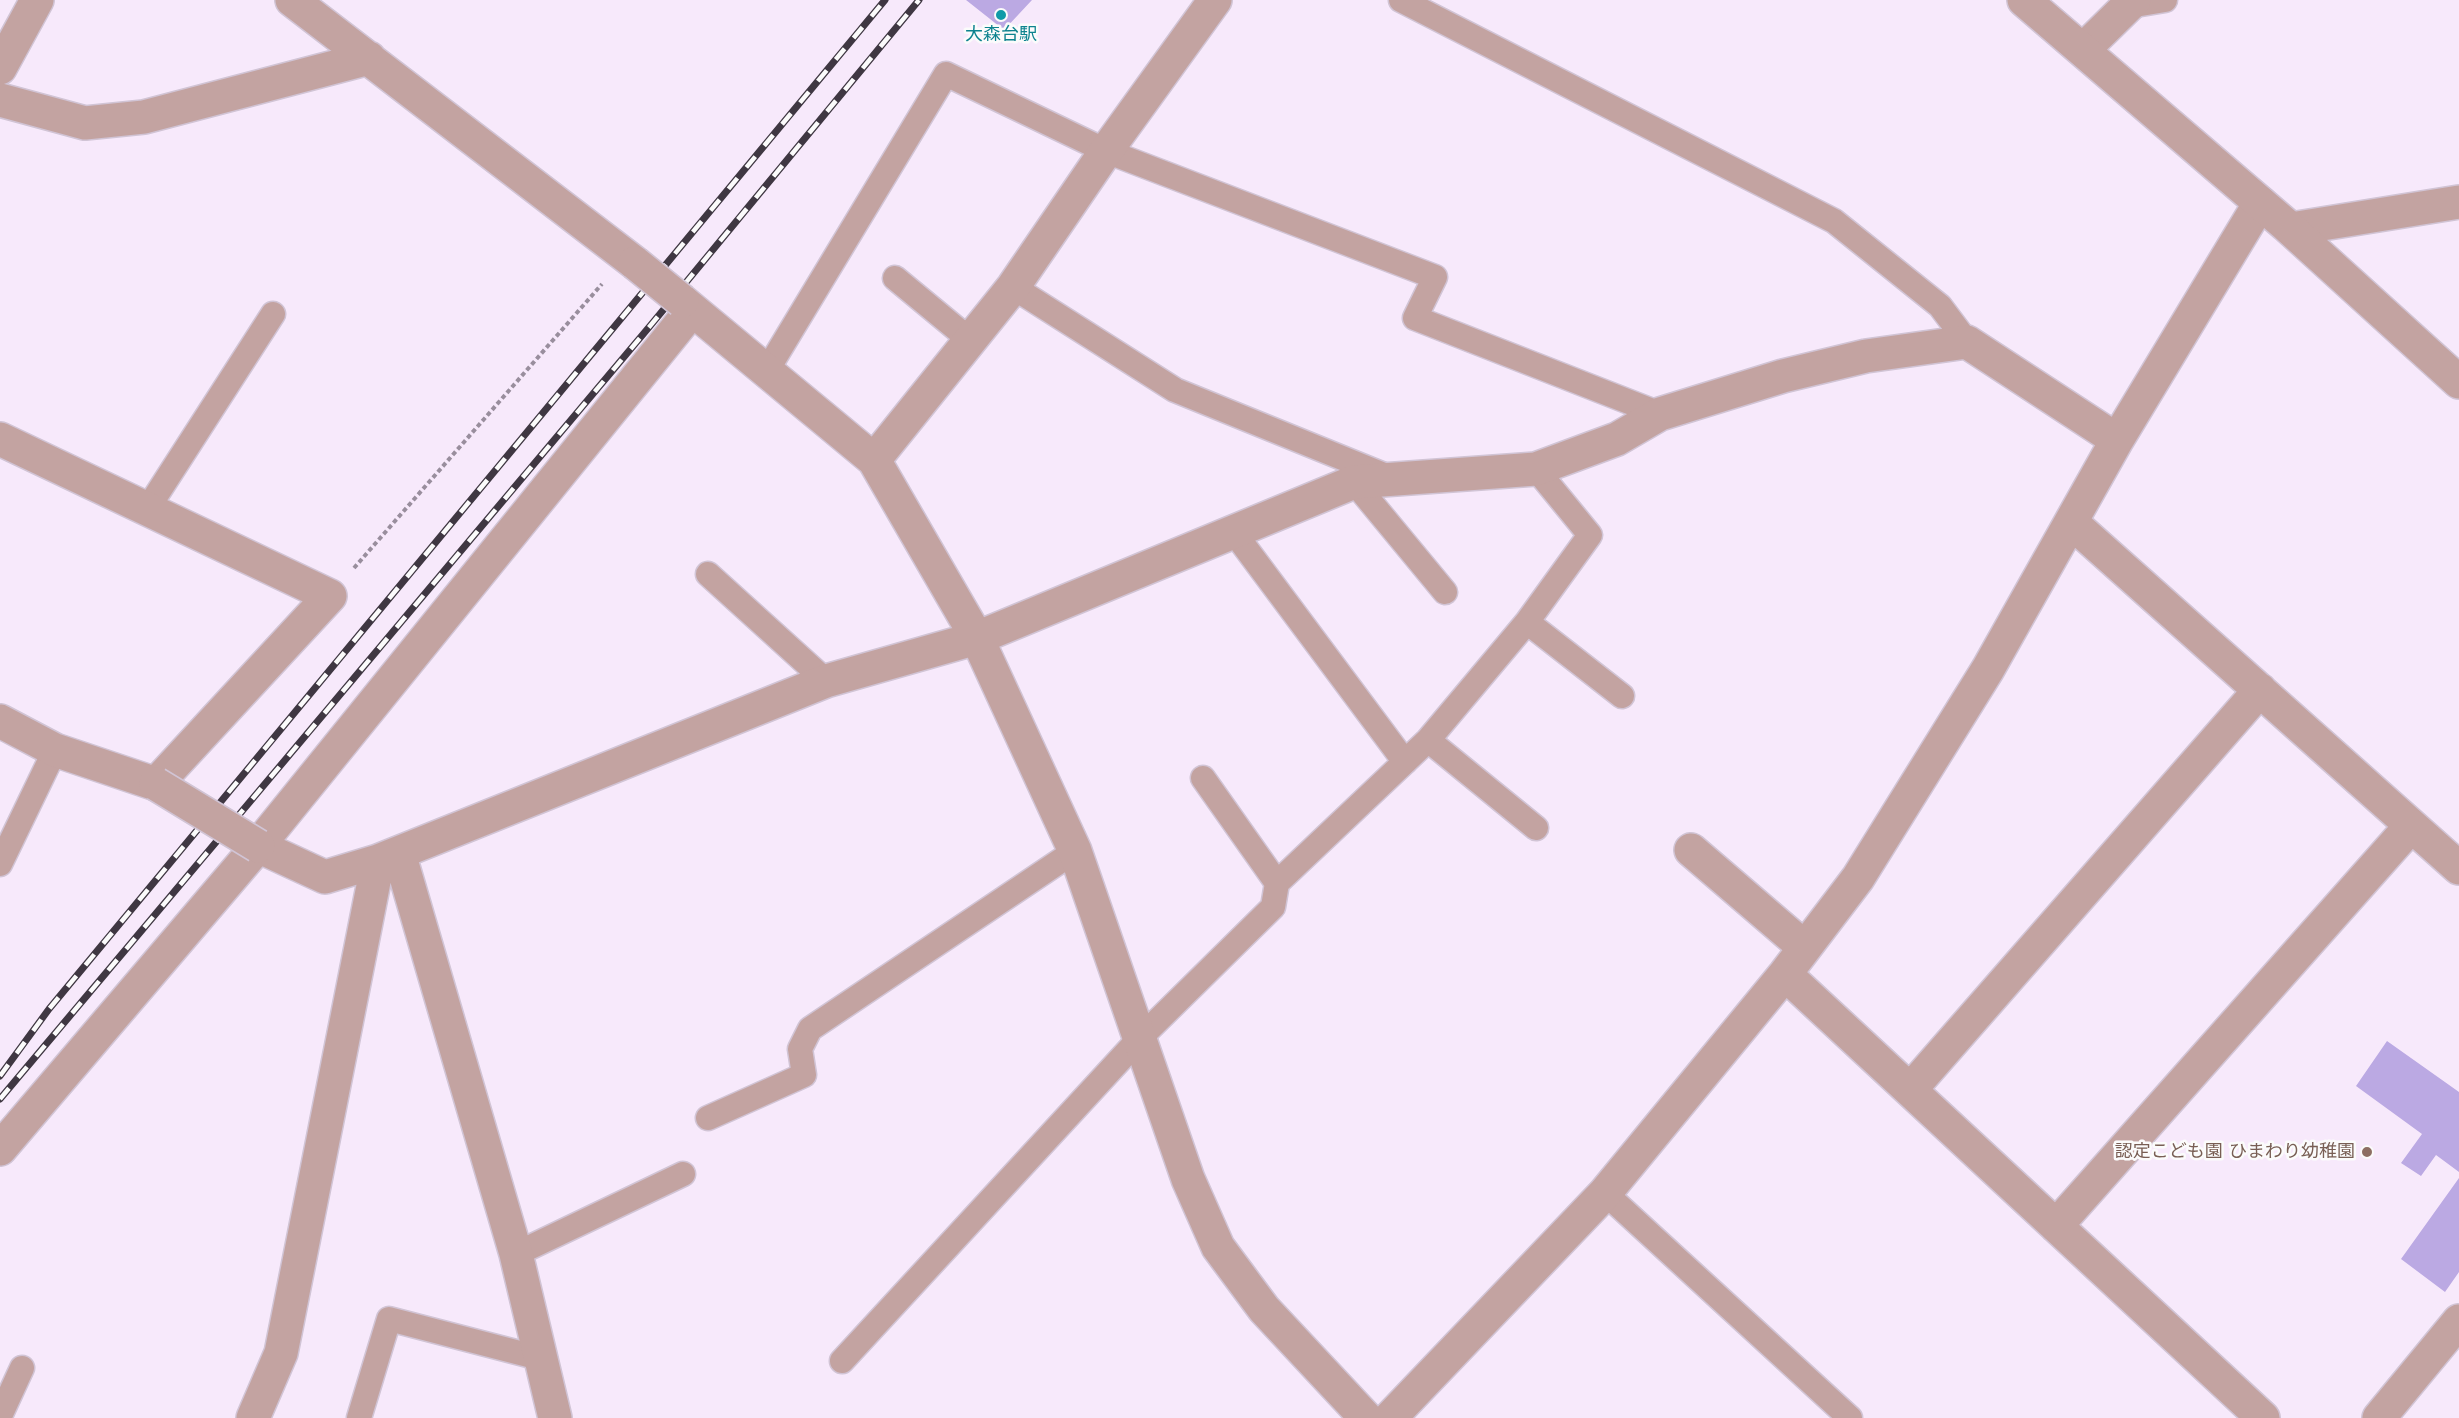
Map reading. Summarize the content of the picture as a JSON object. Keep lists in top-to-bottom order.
{
  "places": ["大森台駅", "認定こども園 ひまわり幼稚園"]
}
